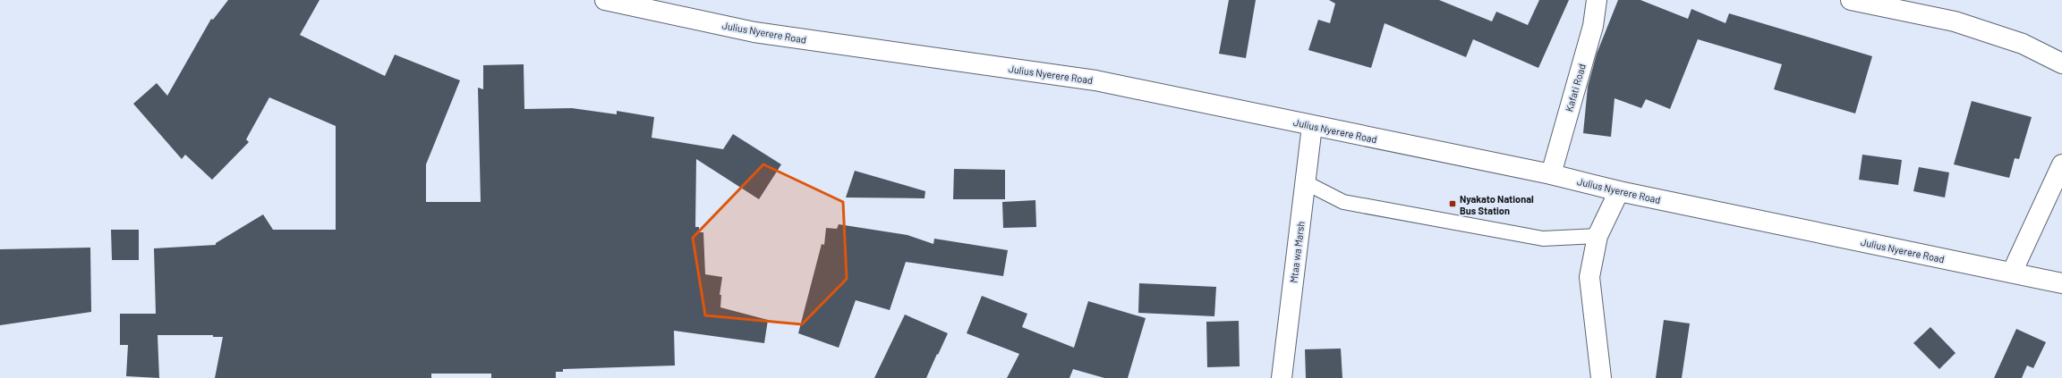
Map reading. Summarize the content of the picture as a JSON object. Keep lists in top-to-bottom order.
{
  "streets": {
    "main road": ["Julius Nyerere Road", "Kafati Road", "Mtaa wa Marsh"]
  },
  "crossings": [
    ["Julius Nyerere Road", "Kafati Road"],
    ["Julius Nyerere Road", "Mtaa wa Marsh"]
  ],
  "places": {
    "transit": ["Nyakato National Bus Station"]
  }
}
